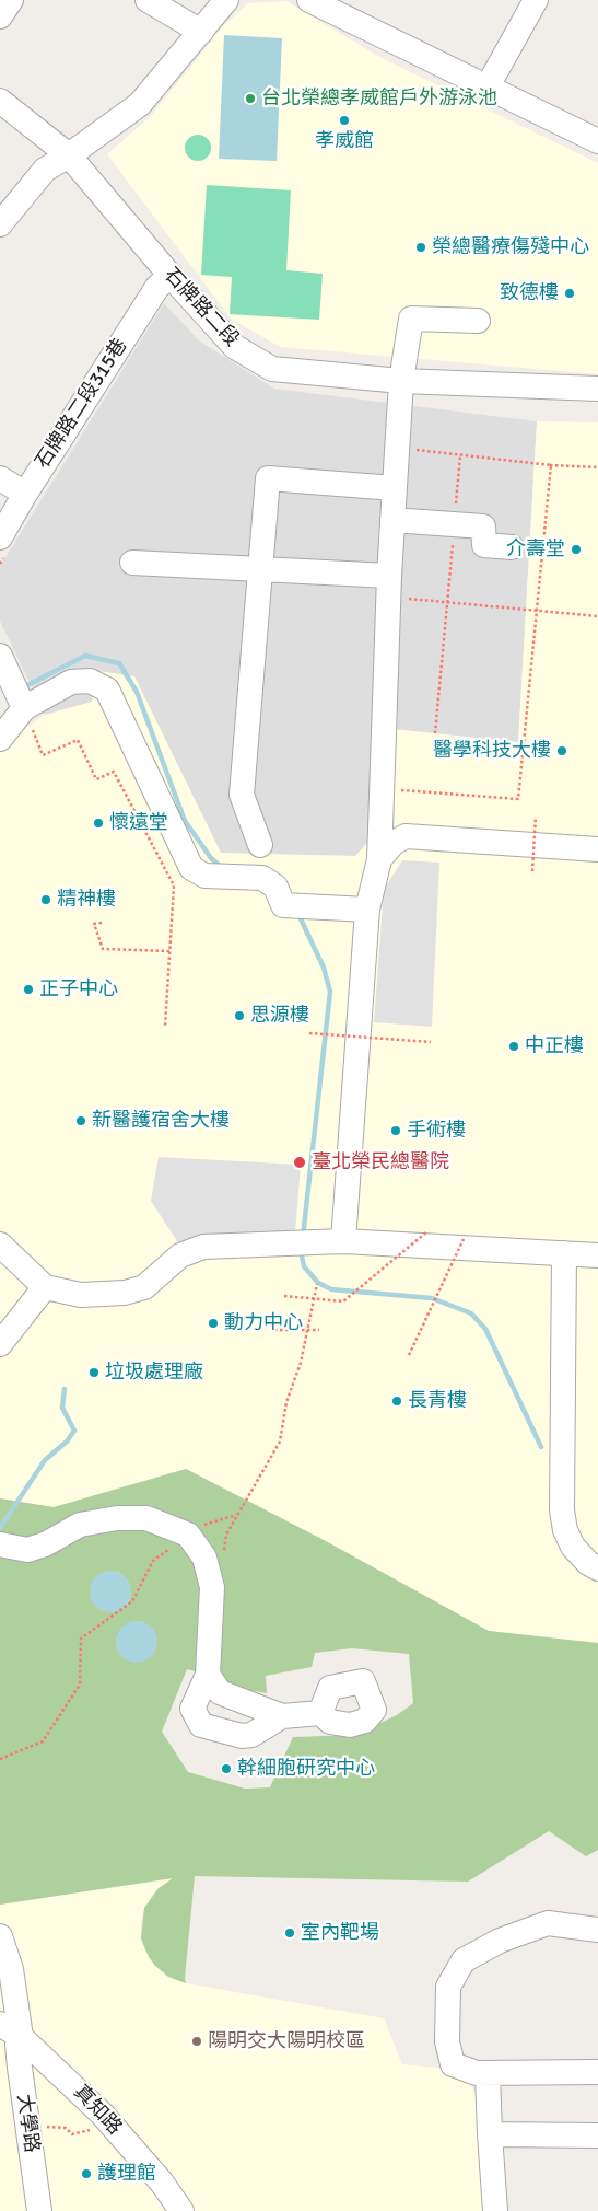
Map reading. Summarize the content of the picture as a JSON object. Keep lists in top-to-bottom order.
{
  "streets": {
    "street": [
      "石牌路二段",
      "石牌路二段315巷",
      "真知路",
      "大學路"
    ]
  },
  "crossings": [
    ["石牌路二段", "石牌路二段315巷"],
    ["真知路", "大學路"]
  ],
  "places": [
    "台北榮總孝威館戶外游泳池",
    "孝威館",
    "榮總醫療傷殘中心",
    "致德樓",
    "介壽堂",
    "醫學科技大樓",
    "懷遠堂",
    "精神樓",
    "正子中心",
    "思源樓",
    "中正樓",
    "新醫護宿舍大樓",
    "手術樓",
    "臺北榮民總醫院",
    "動力中心",
    "垃圾處理廠",
    "長青樓",
    "幹細胞研究中心",
    "室內靶場",
    "陽明交大陽明校區",
    "護理館"
  ]
}
